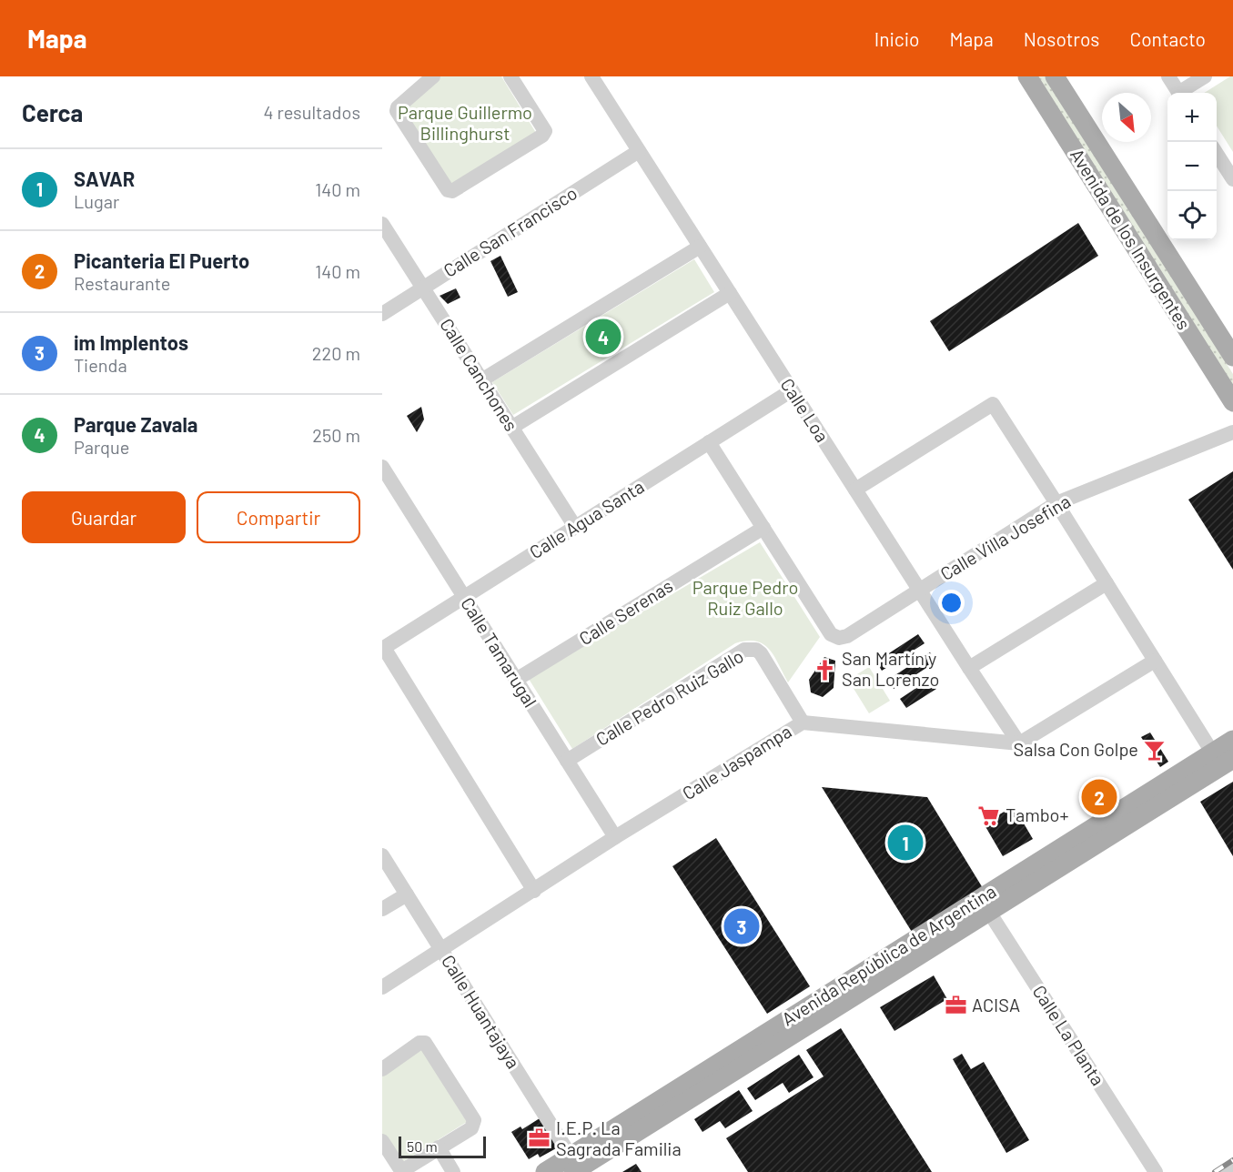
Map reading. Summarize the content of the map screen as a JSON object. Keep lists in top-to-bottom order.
{
  "streets": {
    "main road": ["Avenida de los Insurgentes", "Avenida República de Argentina"],
    "street": [
      "Calle San Francisco",
      "Calle Canchones",
      "Calle Loa",
      "Calle Agua Santa",
      "Calle Villa Josefina",
      "Calle Serenas",
      "Calle Tamarugal",
      "Calle Pedro Ruiz Gallo",
      "Calle Jaspampa",
      "Calle Huantajaya",
      "Calle La Planta"
    ]
  },
  "crossings": [
    ["Calle San Francisco", "Calle Canchones"],
    ["Calle San Francisco", "Calle Loa"],
    ["Calle Canchones", "Calle Agua Santa"],
    ["Calle Loa", "Calle Agua Santa"],
    ["Calle Loa", "Calle Villa Josefina"],
    ["Calle Loa", "Calle Jaspampa"],
    ["Calle Agua Santa", "Calle Tamarugal"],
    ["Calle Villa Josefina", "Calle Serenas"],
    ["Calle Serenas", "Calle Tamarugal"],
    ["Calle Tamarugal", "Calle Pedro Ruiz Gallo"],
    ["Calle Tamarugal", "Calle Jaspampa"],
    ["Calle Pedro Ruiz Gallo", "Calle Jaspampa"],
    ["Calle Jaspampa", "Calle Huantajaya"],
    ["Avenida República de Argentina", "Calle Huantajaya"],
    ["Avenida República de Argentina", "Calle La Planta"]
  ],
  "parks": ["Parque Guillermo Billinghurst", "Parque Pedro Ruiz Gallo"],
  "places": {
    "church": ["San Martín y San Lorenzo"],
    "bar": ["Salsa Con Golpe"],
    "supermarket": ["Tambo+"],
    "office": ["ACISA", "I.E.P. La Sagrada Familia"]
  },
  "scale_bar": "50 m",
  "north": "bottom right",
  "page": {
    "header": "Mapa",
    "nav": [
      "Inicio",
      "Mapa",
      "Nosotros",
      "Contacto"
    ],
    "heading": ["Cerca", "4 resultados"],
    "map_buttons": ["+", "−"],
    "list": [
      {
        "mark": "1",
        "name": "SAVAR",
        "note": "Lugar",
        "value": "140 m"
      },
      {
        "mark": "2",
        "name": "Picanteria El Puerto",
        "note": "Restaurante",
        "value": "140 m"
      },
      {
        "mark": "3",
        "name": "im Implentos",
        "note": "Tienda",
        "value": "220 m"
      },
      {
        "mark": "4",
        "name": "Parque Zavala",
        "note": "Parque",
        "value": "250 m"
      }
    ],
    "pins": [
      "4",
      "2",
      "1",
      "3"
    ],
    "buttons": ["Guardar", "Compartir"],
    "scale": "50 m"
  }
}
